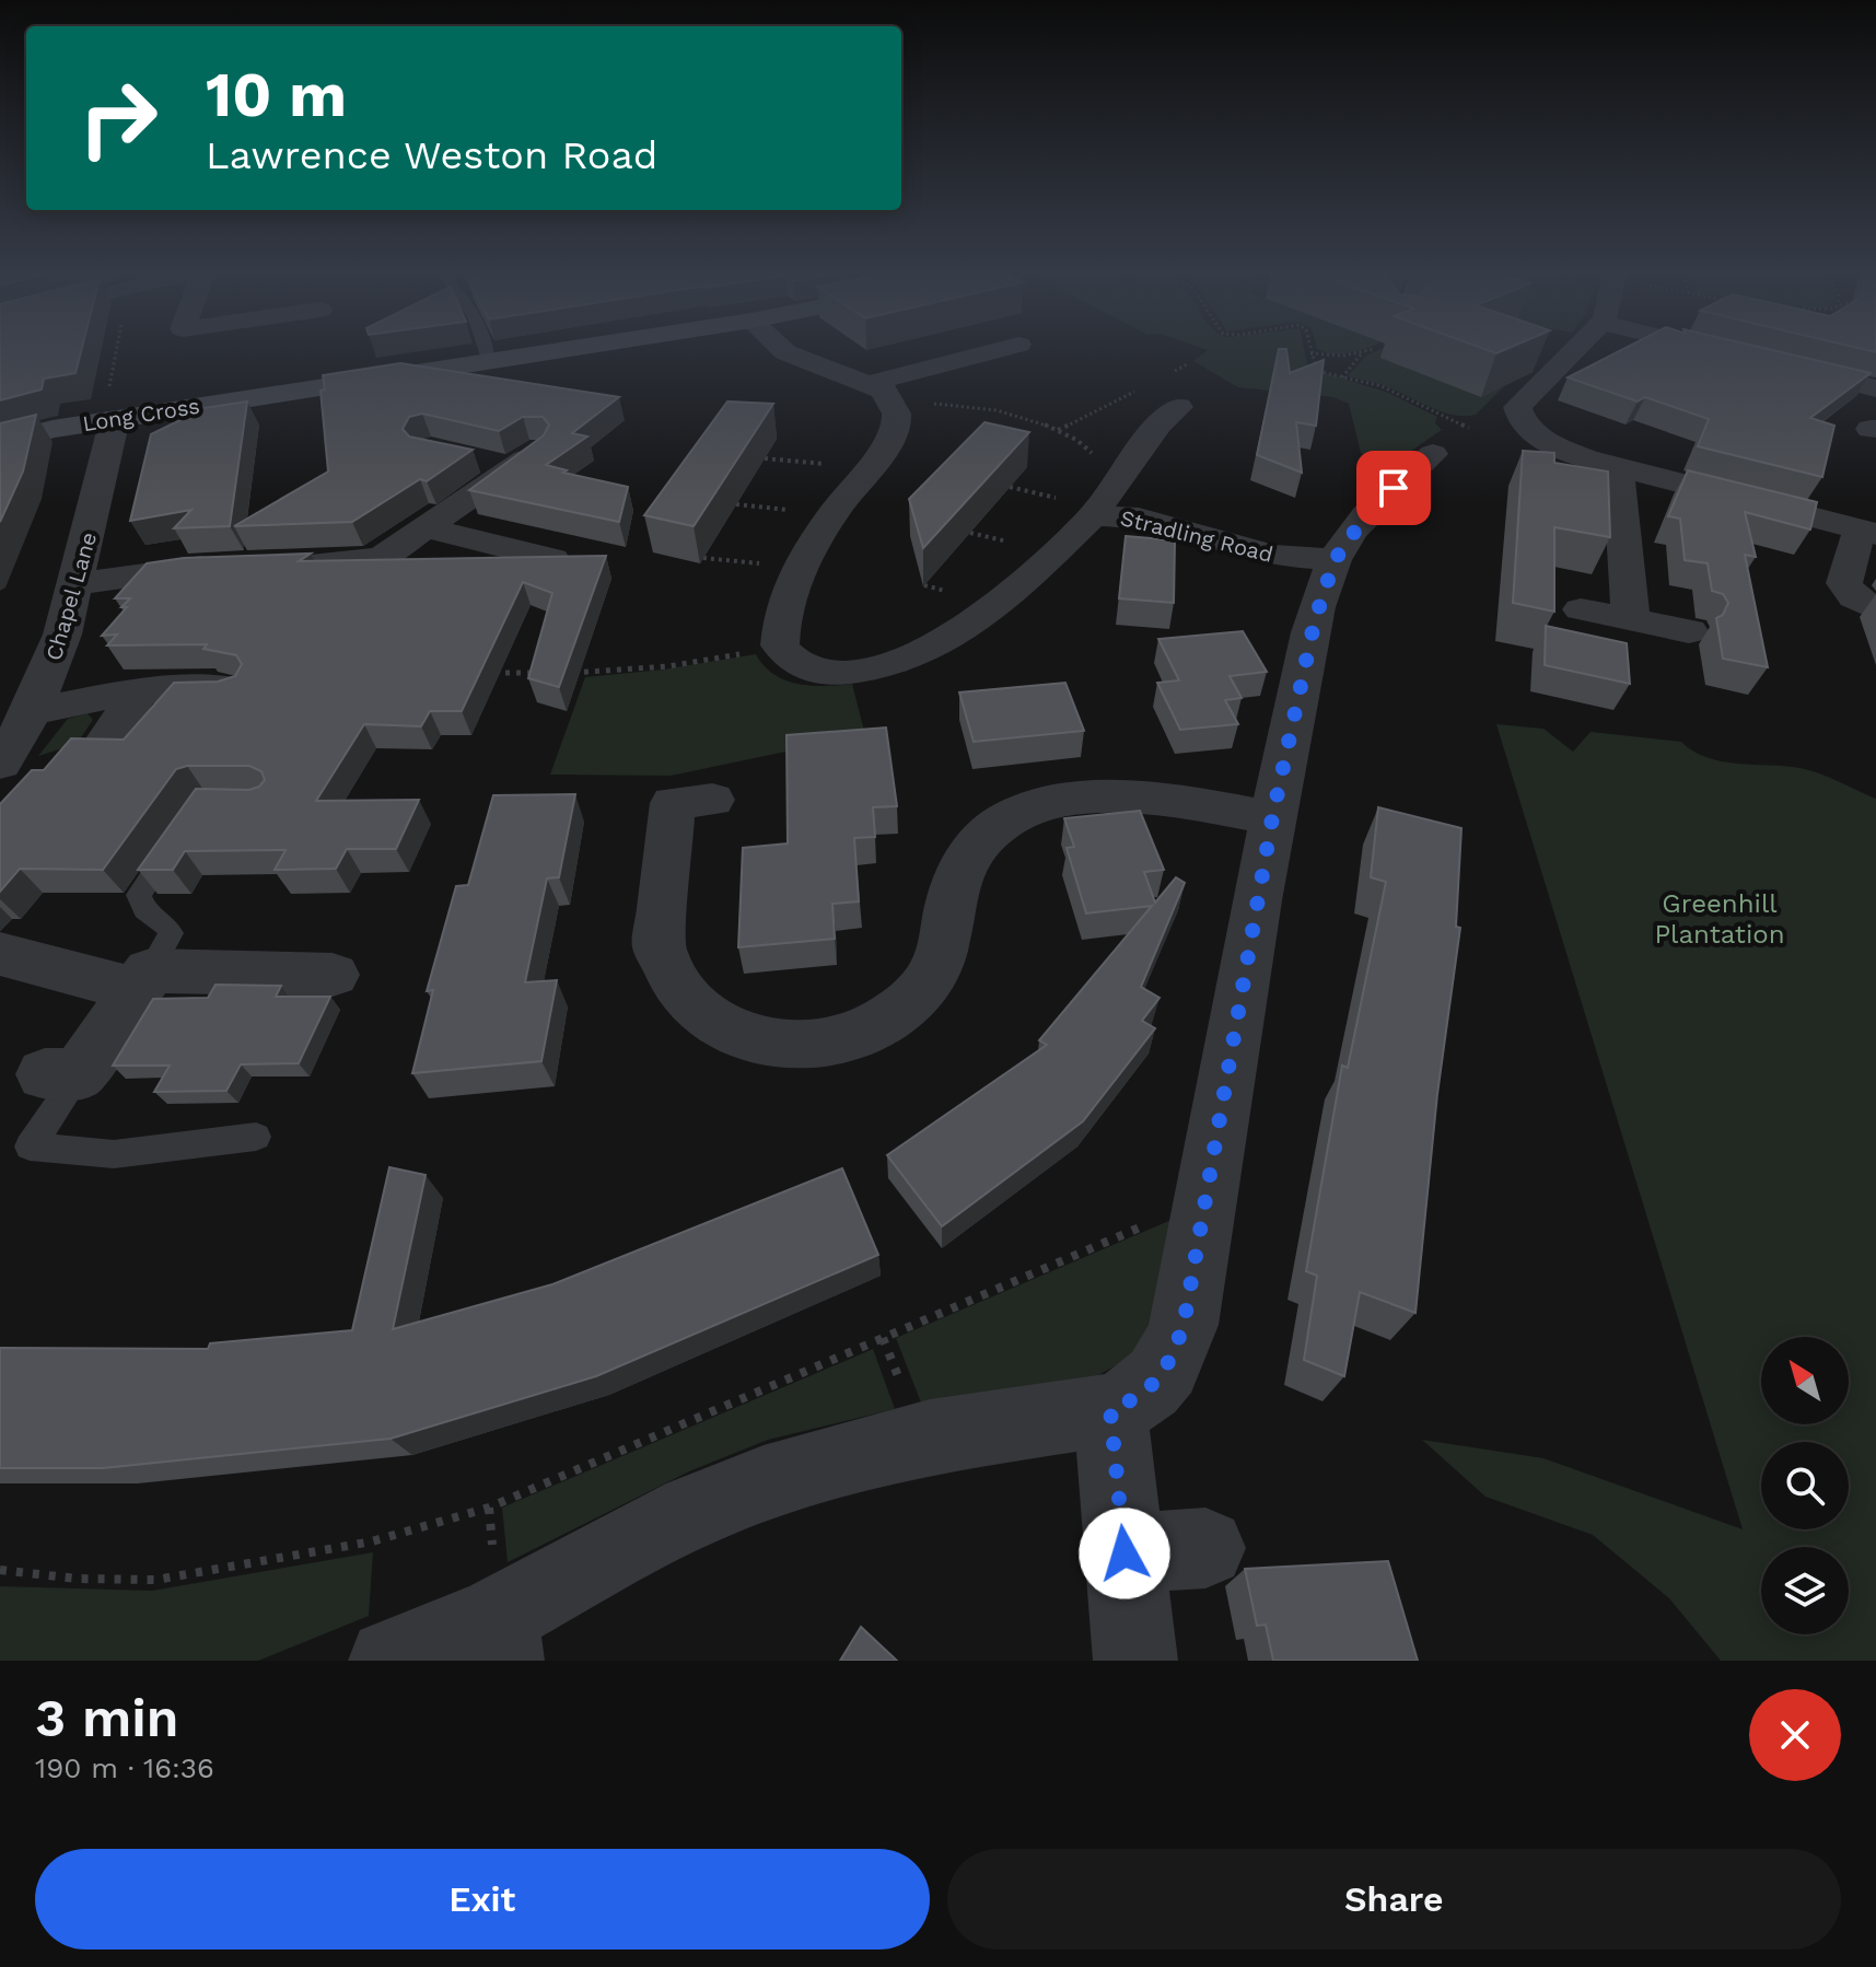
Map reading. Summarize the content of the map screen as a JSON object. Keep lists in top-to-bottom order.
{
  "streets": {
    "street": ["Long Cross", "Stradling Road", "Chapel Lane"]
  },
  "crossings": [
    ["Long Cross", "Chapel Lane"]
  ],
  "parks": ["Greenhill Plantation"],
  "north": "top left",
  "page": {
    "turn": ["10 m", "Lawrence Weston Road"],
    "heading": ["3 min", "190 m · 16:36"],
    "buttons": ["Exit", "Share"]
  }
}
